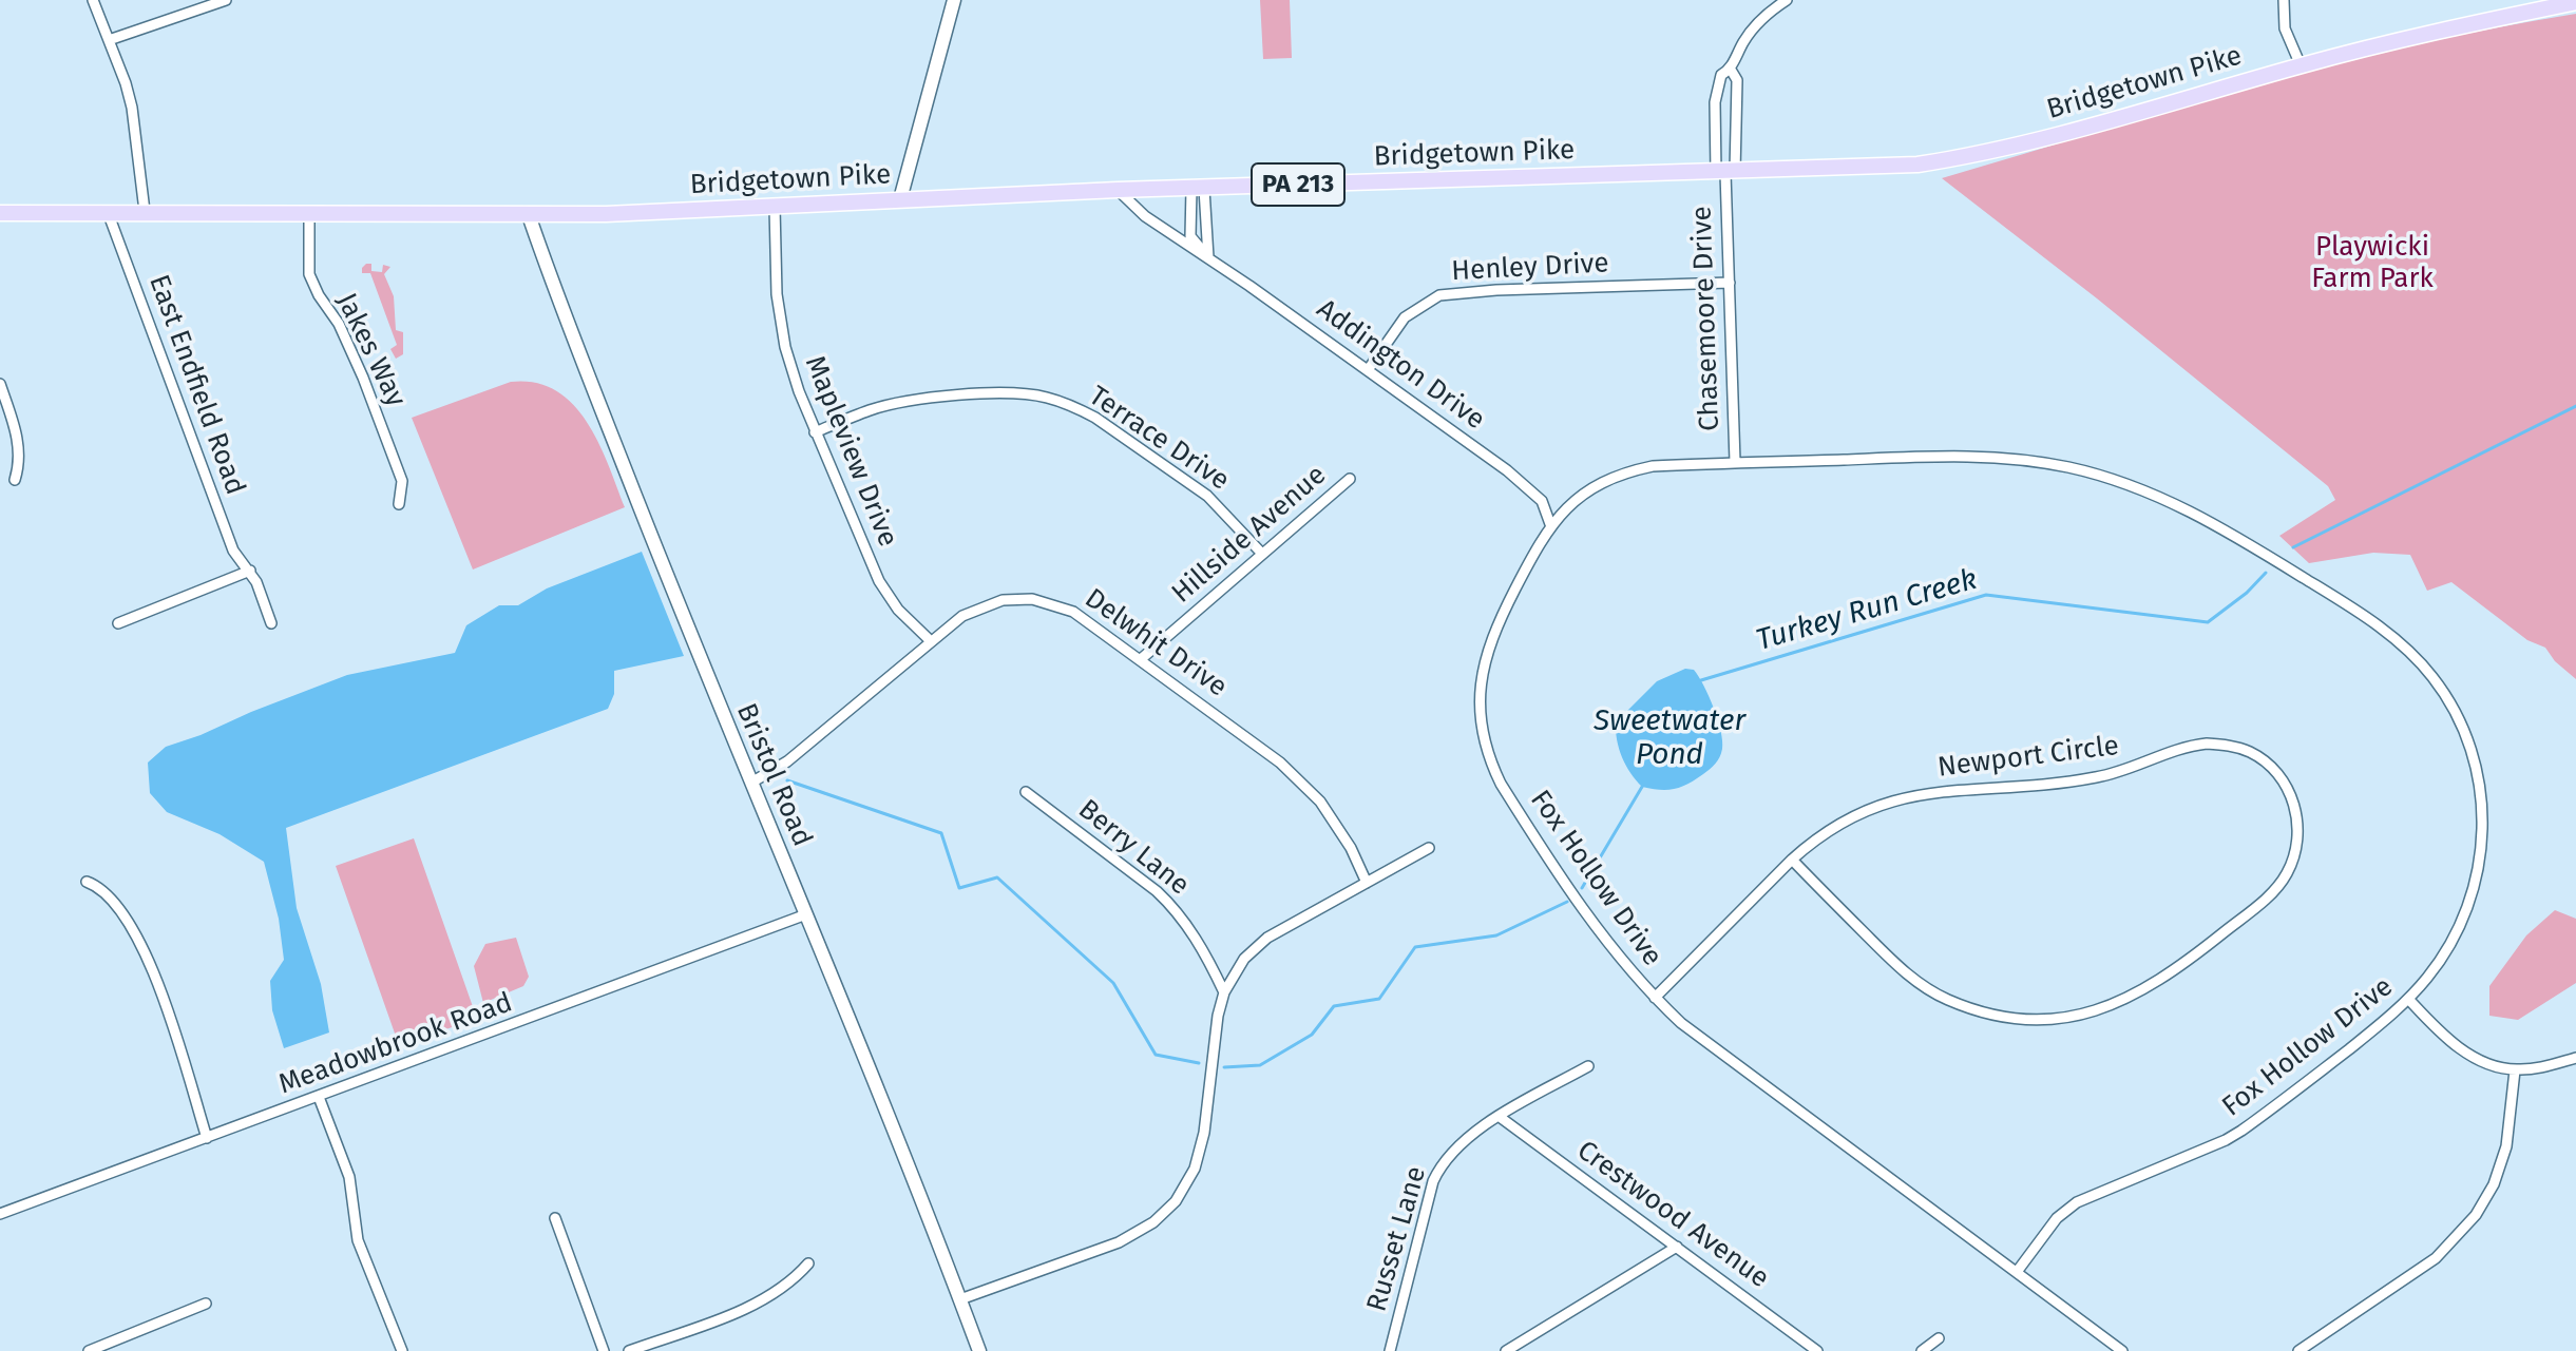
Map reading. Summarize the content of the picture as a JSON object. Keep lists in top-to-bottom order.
{
  "streets": {
    "main road": ["Bridgetown Pike", "PA 213", "Bristol Road"],
    "street": [
      "Henley Drive",
      "Chasemoore Drive",
      "Jakes Way",
      "Addington Drive",
      "East Endfield Road",
      "Terrace Drive",
      "Mapleview Drive",
      "Hillside Avenue",
      "Delwhit Drive",
      "Newport Circle",
      "Berry Lane",
      "Fox Hollow Drive",
      "Meadowbrook Road",
      "Crestwood Avenue",
      "Russet Lane"
    ]
  },
  "crossings": [
    ["Bridgetown Pike", "Chasemoore Drive"],
    ["Bridgetown Pike", "Jakes Way"],
    ["Bridgetown Pike", "Addington Drive"],
    ["Bridgetown Pike", "East Endfield Road"],
    ["Bridgetown Pike", "Mapleview Drive"],
    ["Bridgetown Pike", "Bristol Road"],
    ["Henley Drive", "Chasemoore Drive"],
    ["Henley Drive", "Addington Drive"],
    ["Chasemoore Drive", "Fox Hollow Drive"],
    ["Addington Drive", "Fox Hollow Drive"],
    ["Terrace Drive", "Mapleview Drive"],
    ["Terrace Drive", "Hillside Avenue"],
    ["Mapleview Drive", "Delwhit Drive"],
    ["Hillside Avenue", "Delwhit Drive"],
    ["Delwhit Drive", "Bristol Road"],
    ["Newport Circle", "Fox Hollow Drive"],
    ["Bristol Road", "Meadowbrook Road"],
    ["Crestwood Avenue", "Russet Lane"]
  ],
  "water": ["Turkey Run Creek", "Sweetwater Pond"],
  "parks": ["Playwicki Farm Park"]
}
